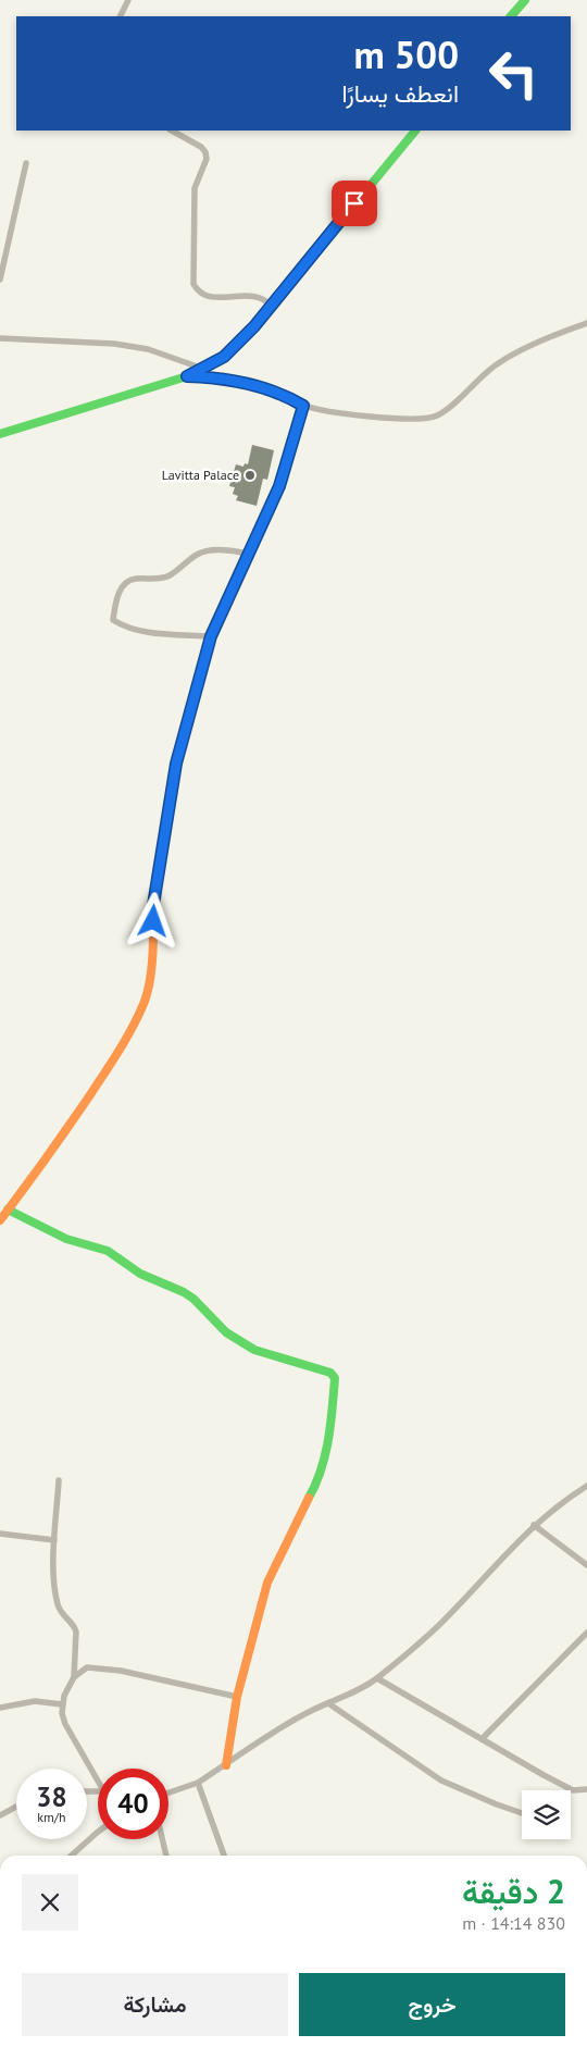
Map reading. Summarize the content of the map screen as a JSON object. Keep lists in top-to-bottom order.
{
  "places": ["Lavitta Palace"],
  "page": {
    "turn": ["500 m", "انعطف يسارًا"],
    "speed": "38 km/h",
    "limit": "40",
    "heading": ["2 دقيقة", "830 m · 14:14"],
    "buttons": ["خروج", "مشاركة"]
  }
}
